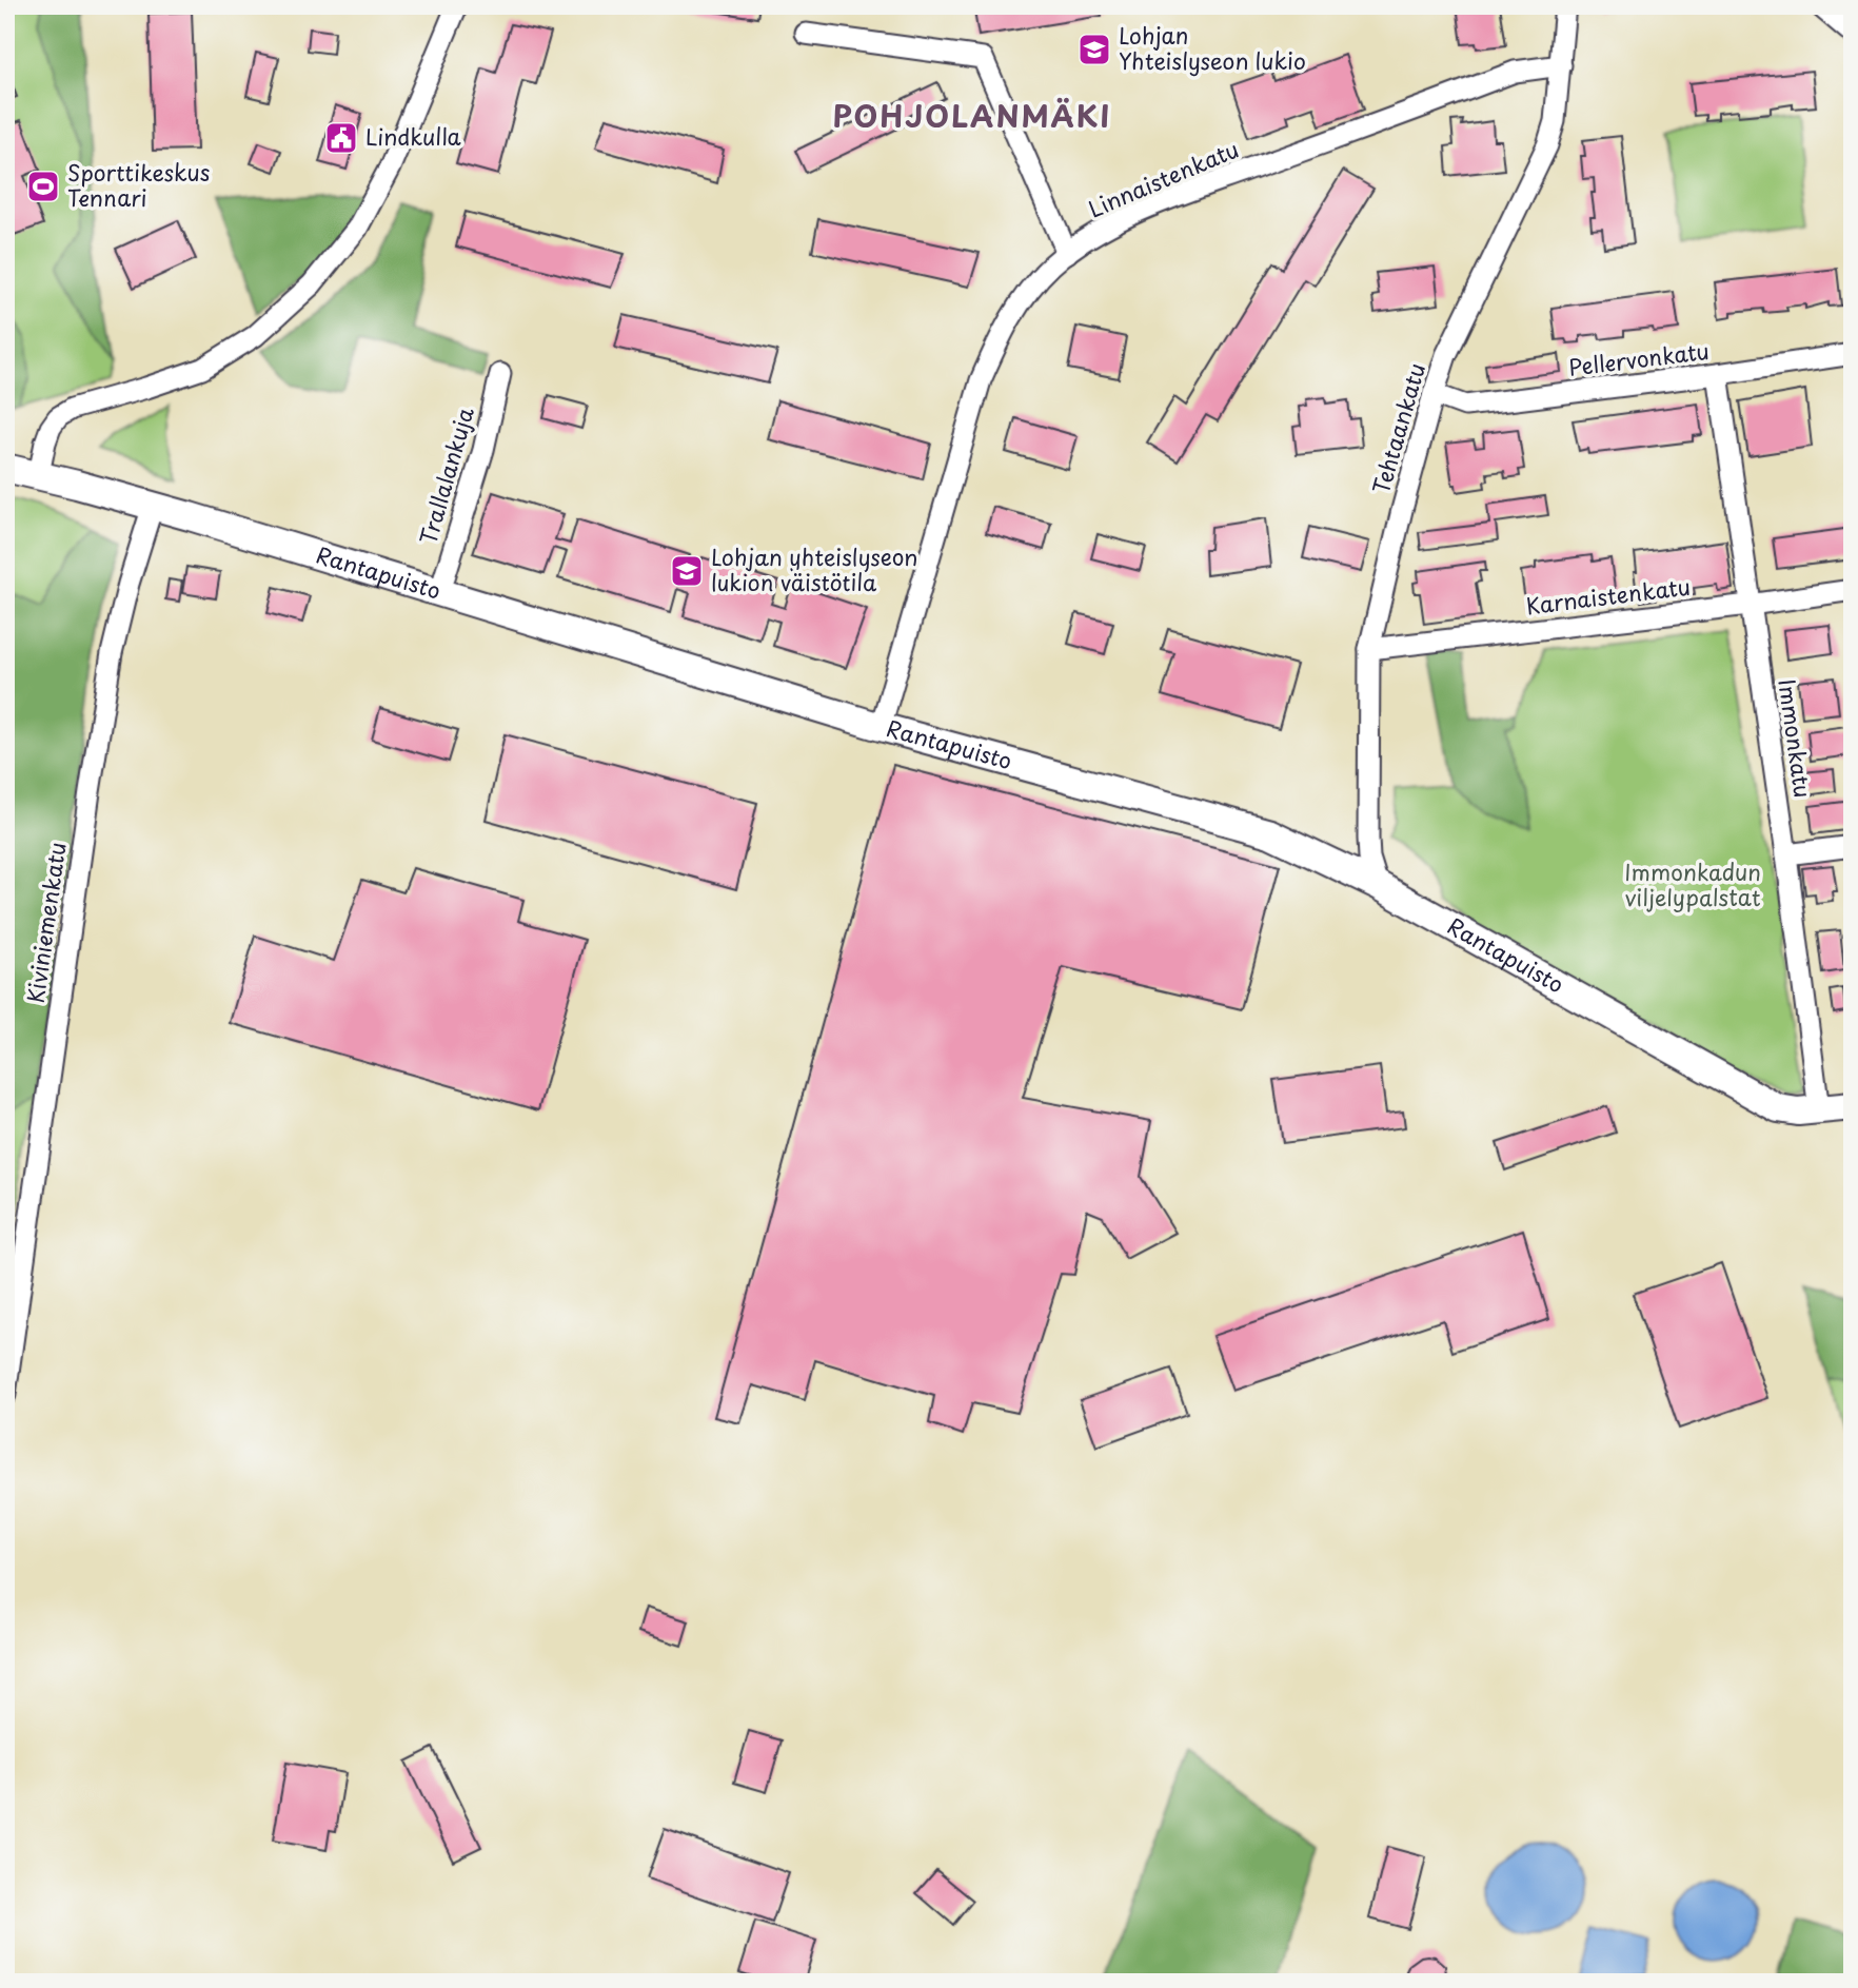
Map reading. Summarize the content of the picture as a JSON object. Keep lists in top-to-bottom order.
{
  "streets": {
    "street": [
      "Linnaistenkatu",
      "Pellervonkatu",
      "Tehtaankatu",
      "Trallalankuja",
      "Rantapuisto",
      "Karnaistenkatu",
      "Immonkatu",
      "Kiviniemenkatu"
    ]
  },
  "crossings": [
    ["Linnaistenkatu", "Tehtaankatu"],
    ["Linnaistenkatu", "Rantapuisto"],
    ["Pellervonkatu", "Tehtaankatu"],
    ["Pellervonkatu", "Immonkatu"],
    ["Tehtaankatu", "Rantapuisto"],
    ["Tehtaankatu", "Karnaistenkatu"],
    ["Trallalankuja", "Rantapuisto"],
    ["Rantapuisto", "Immonkatu"],
    ["Rantapuisto", "Kiviniemenkatu"],
    ["Karnaistenkatu", "Immonkatu"]
  ],
  "districts": ["POHJOLANMÄKI"],
  "parks": ["Immonkadun viljelypalstat"],
  "places": {
    "school or university": ["Lohjan Yhteislyseon lukio", "Lohjan yhteislyseon lukion väistötila"],
    "public building": ["Lindkulla"],
    "sports": ["Sporttikeskus Tennari"]
  }
}
